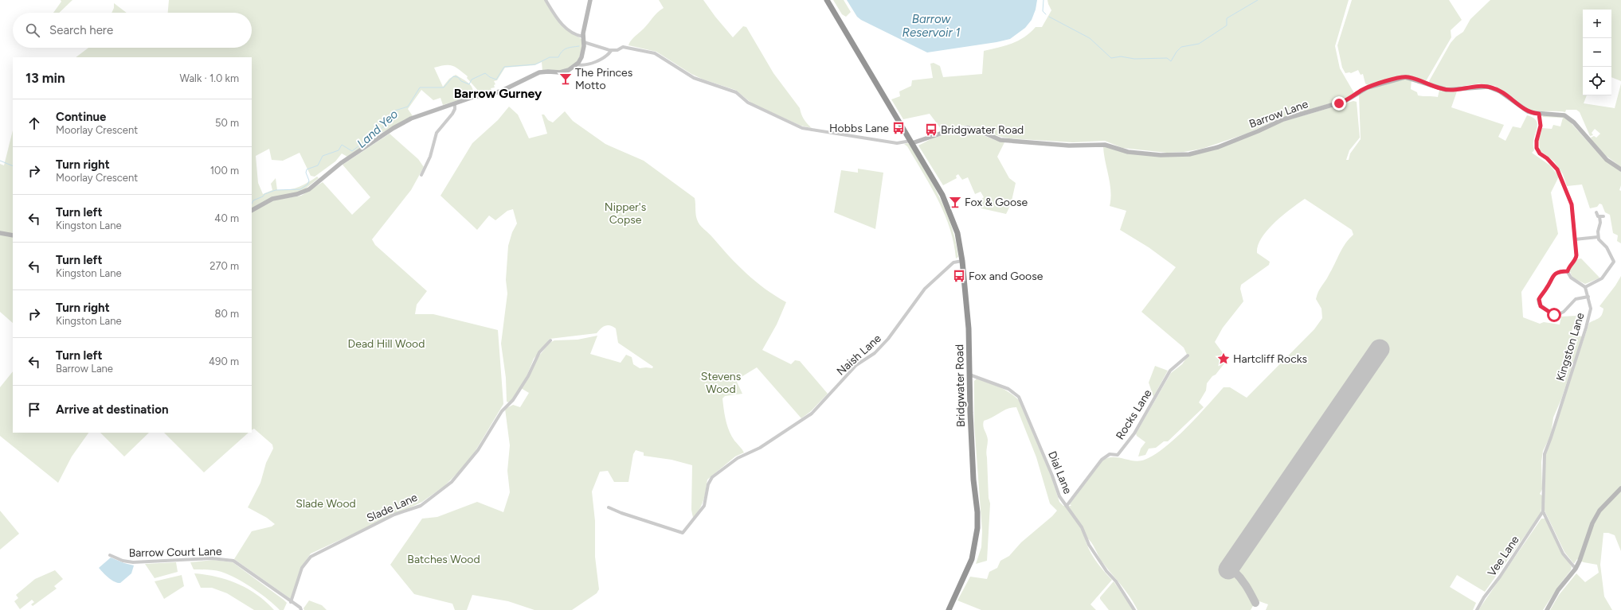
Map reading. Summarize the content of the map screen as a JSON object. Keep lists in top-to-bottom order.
{
  "streets": {
    "highway": ["Bridgwater Road"],
    "main road": ["Barrow Lane"],
    "street": [
      "Kingston Lane",
      "Naish Lane",
      "Rocks Lane",
      "Dial Lane",
      "Slade Lane",
      "Barrow Court Lane",
      "Vee Lane"
    ]
  },
  "crossings": [
    ["Barrow Lane", "Bridgwater Road"],
    ["Kingston Lane", "Vee Lane"],
    ["Naish Lane", "Bridgwater Road"],
    ["Bridgwater Road", "Dial Lane"],
    ["Rocks Lane", "Dial Lane"],
    ["Slade Lane", "Barrow Court Lane"]
  ],
  "districts": ["Barrow Gurney"],
  "water": ["Barrow Reservoir 1", "Land Yeo"],
  "parks": [
    "Nipper's Copse",
    "Dead Hill Wood",
    "Stevens Wood",
    "Slade Wood",
    "Batches Wood"
  ],
  "places": {
    "bar": ["The Princes Motto", "Fox & Goose"],
    "bus stop": ["Hobbs Lane", "Bridgwater Road", "Fox and Goose"],
    "place": ["Hartcliff Rocks"]
  },
  "page": {
    "map_buttons": ["+", "−"],
    "search": "Search here",
    "heading": ["13 min", "Walk · 1.0 km"],
    "list": [
      ["Continue", "Moorlay Crescent", "50 m"],
      ["Turn right", "Moorlay Crescent", "100 m"],
      ["Turn left", "Kingston Lane", "40 m"],
      ["Turn left", "Kingston Lane", "270 m"],
      ["Turn right", "Kingston Lane", "80 m"],
      ["Turn left", "Barrow Lane", "490 m"],
      "Arrive at destination"
    ]
  }
}
